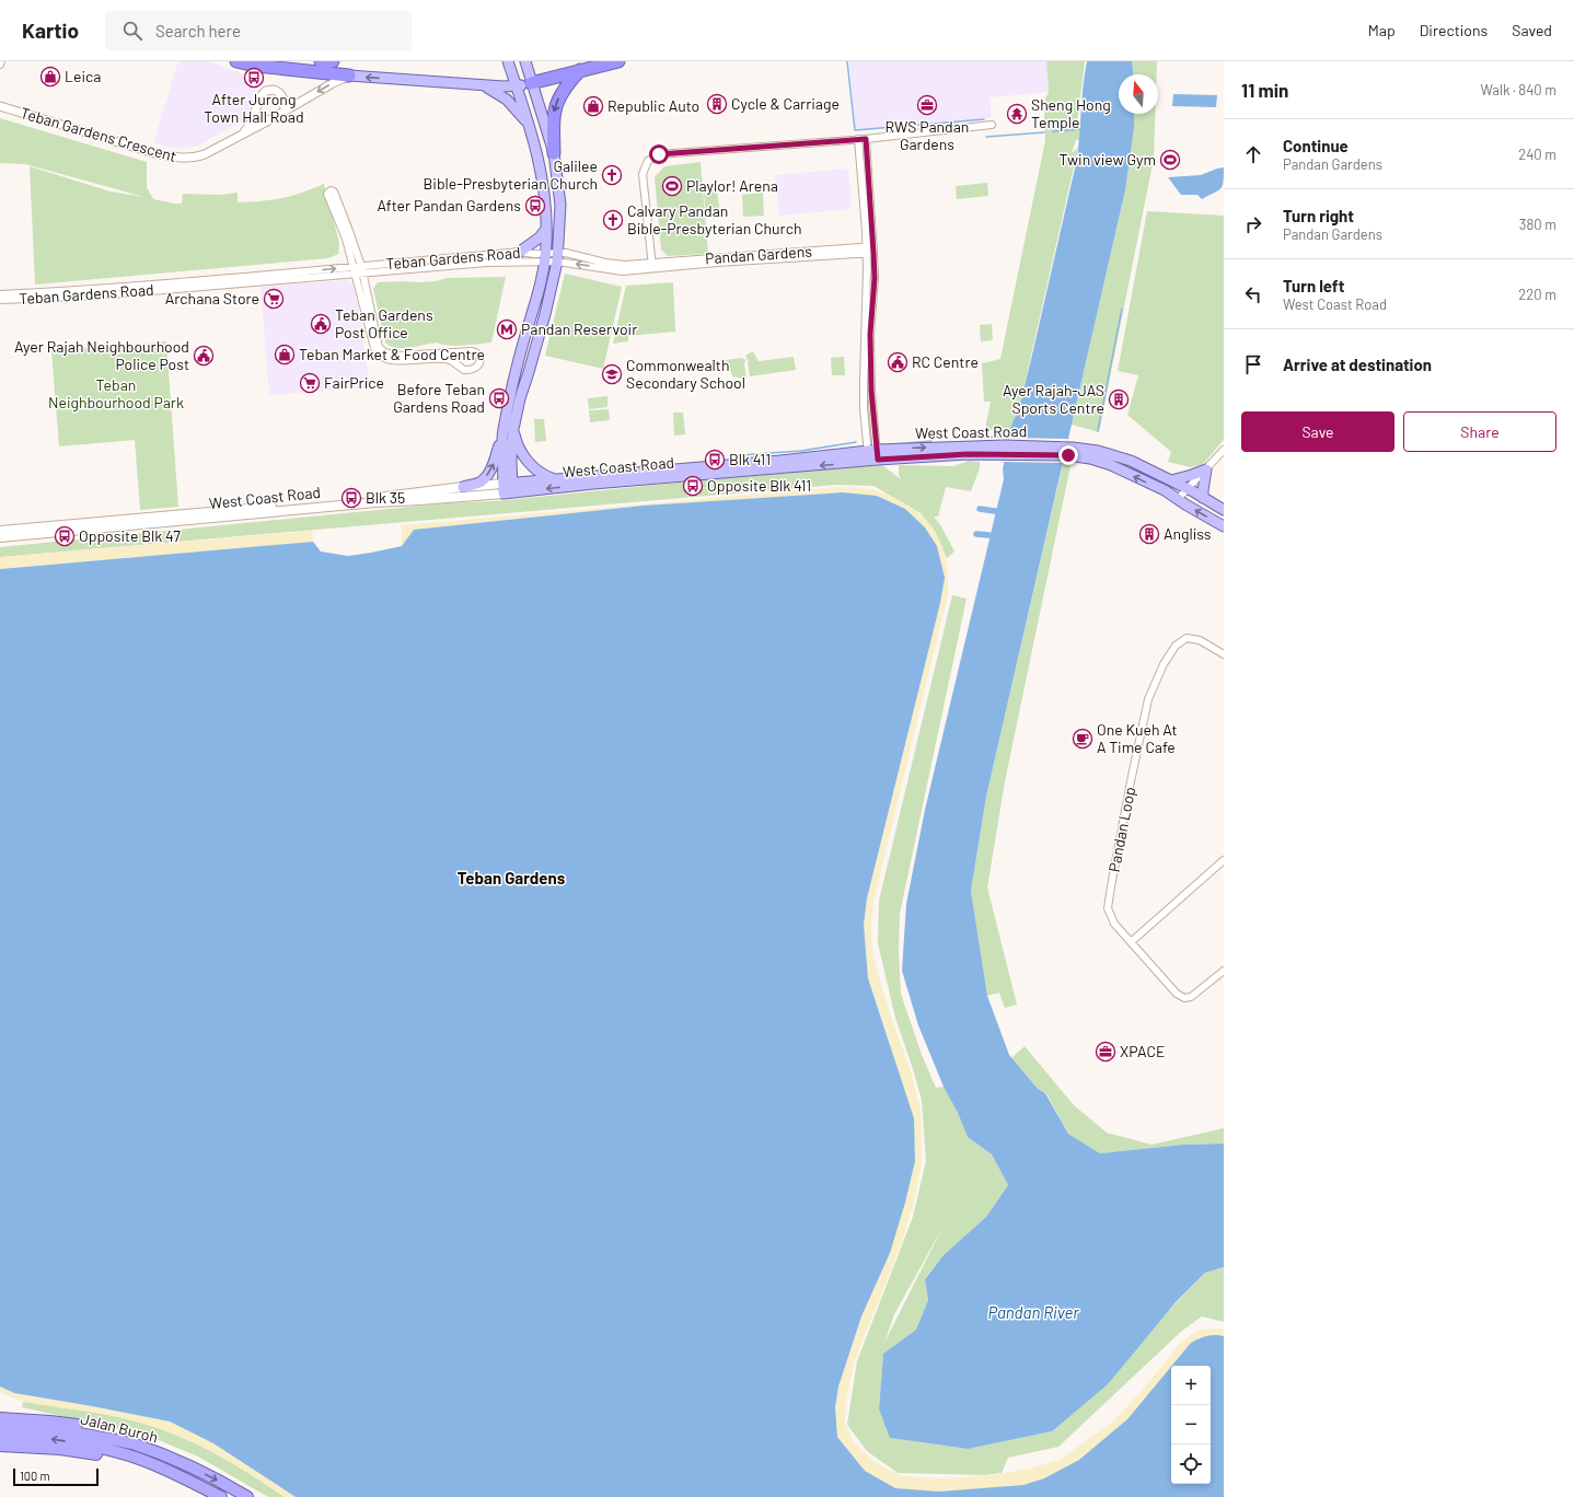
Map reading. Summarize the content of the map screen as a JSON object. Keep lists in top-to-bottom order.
{
  "streets": {
    "highway": ["Jalan Buroh"],
    "main road": ["West Coast Road"],
    "street": [
      "Teban Gardens Crescent",
      "Pandan Gardens",
      "Teban Gardens Road",
      "Pandan Loop"
    ]
  },
  "crossings": [
    ["Pandan Gardens", "Teban Gardens Road"]
  ],
  "districts": ["Teban Gardens"],
  "water": ["Pandan River"],
  "parks": ["Teban Neighbourhood Park"],
  "places": {
    "shop": ["Leica", "Republic Auto", "Teban Market & Food Centre"],
    "bus stop": [
      "After Jurong Town Hall Road",
      "After Pandan Gardens",
      "Before Teban Gardens Road",
      "Blk 411",
      "Opposite Blk 411",
      "Blk 35",
      "Opposite Blk 47"
    ],
    "building": ["Cycle & Carriage", "Ayer Rajah-JAS Sports Centre", "Angliss"],
    "office": ["RWS Pandan Gardens", "XPACE"],
    "temple": ["Sheng Hong Temple"],
    "sports": ["Twin view Gym", "Playlor! Arena"],
    "church": ["Galilee Bible-Presbyterian Church", "Calvary Pandan Bible-Presbyterian Church"],
    "supermarket": ["Archana Store", "FairPrice"],
    "public building": ["Teban Gardens Post Office", "Ayer Rajah Neighbourhood Police Post", "RC Centre"],
    "metro station": ["Pandan Reservoir"],
    "school or university": ["Commonwealth Secondary School"],
    "cafe": ["One Kueh At A Time Cafe"]
  },
  "scale_bar": "100 m",
  "north": "top",
  "page": {
    "header": "Kartio",
    "search": "Search here",
    "nav": ["Map", "Directions", "Saved"],
    "heading": ["11 min", "Walk · 840 m"],
    "list": [
      ["Continue", "Pandan Gardens", "240 m"],
      ["Turn right", "Pandan Gardens", "380 m"],
      ["Turn left", "West Coast Road", "220 m"],
      "Arrive at destination"
    ],
    "buttons": ["Save", "Share"],
    "map_buttons": ["+", "−"],
    "scale": "100 m"
  }
}
